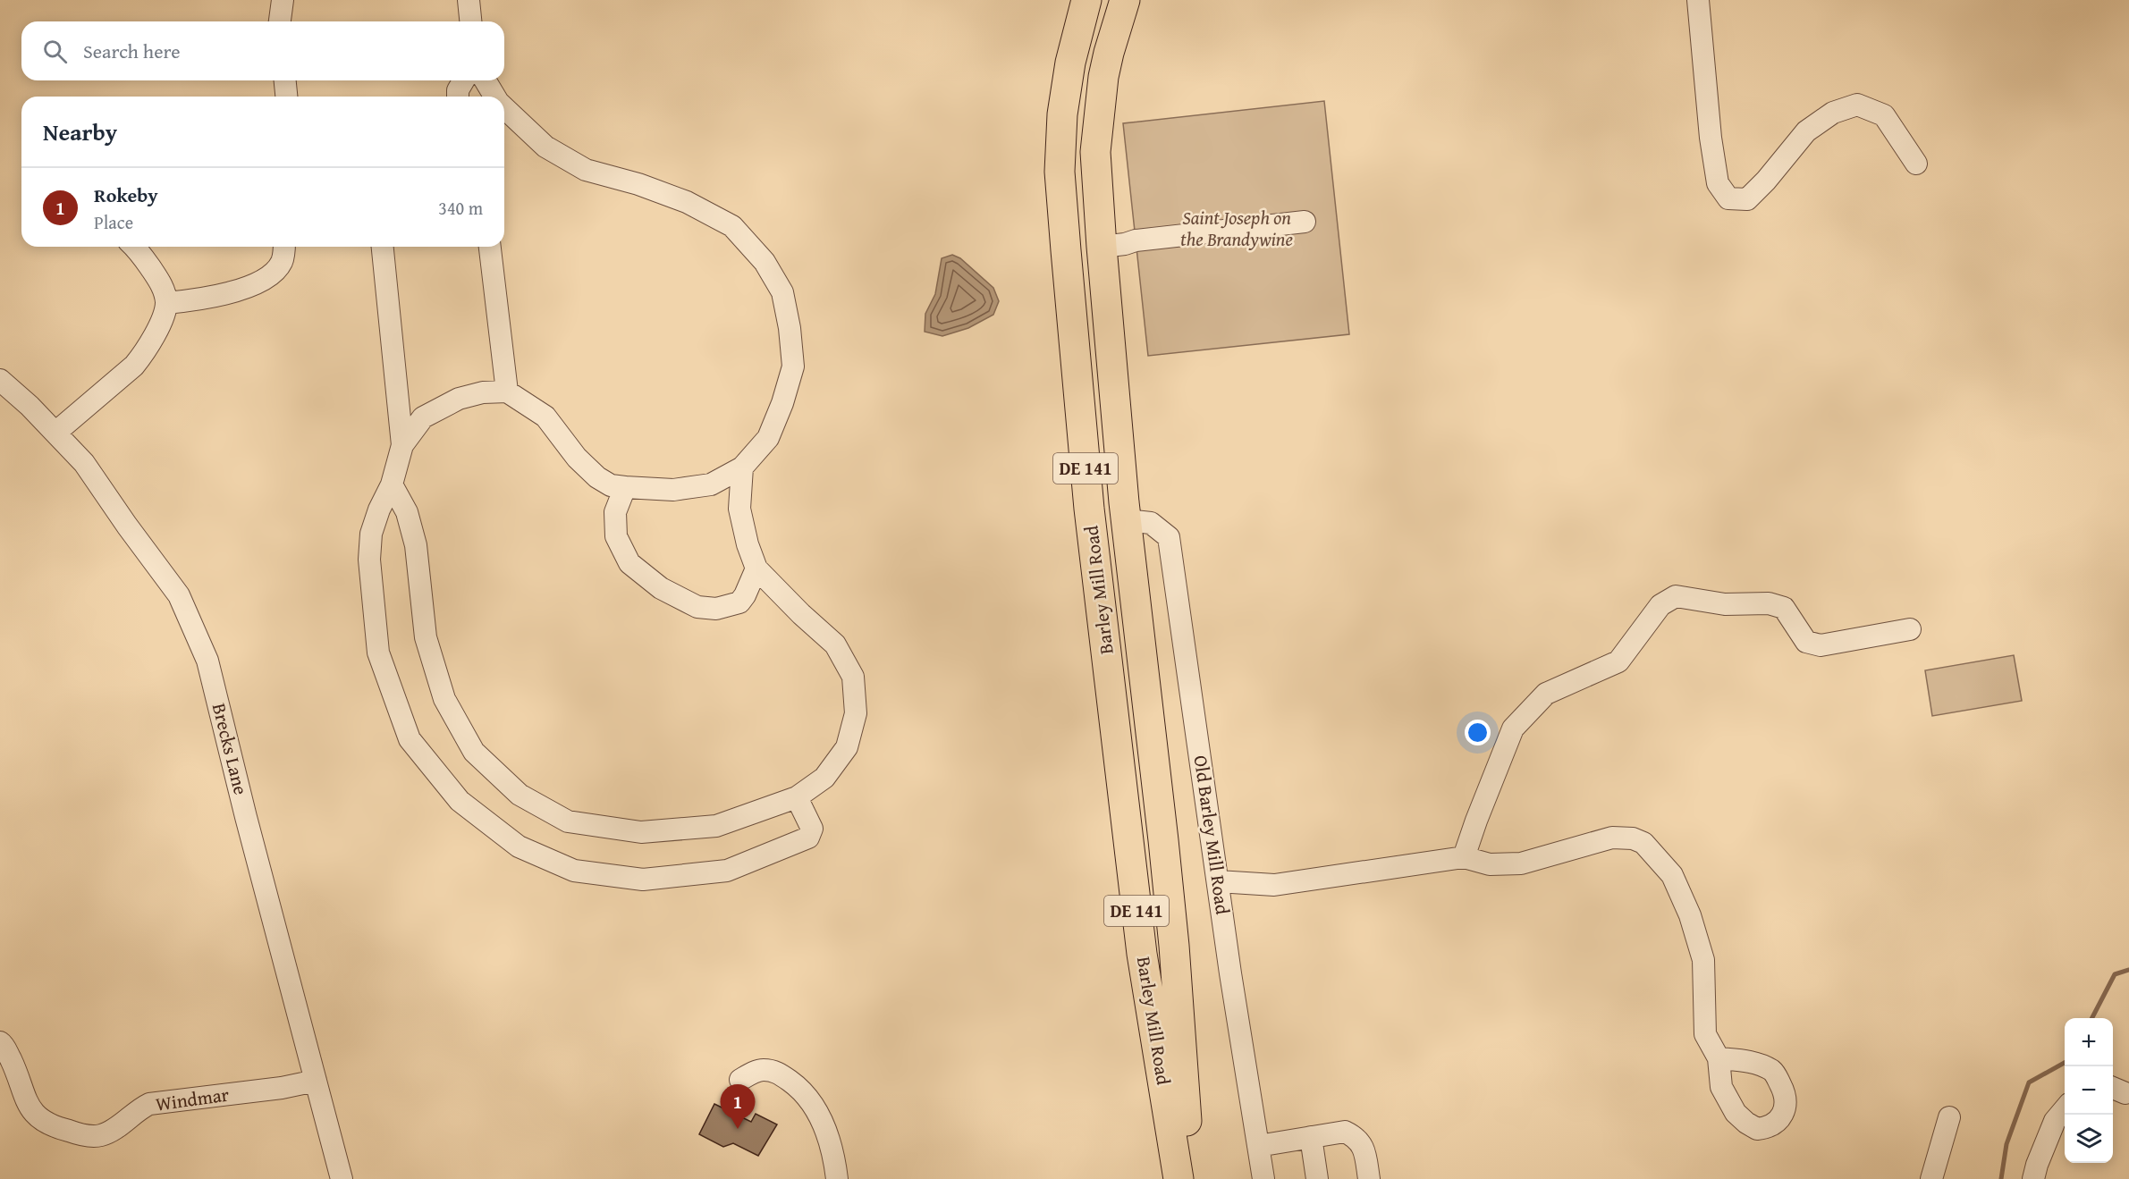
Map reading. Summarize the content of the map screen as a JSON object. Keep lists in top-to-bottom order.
{
  "streets": {
    "highway": ["DE 141", "Barley Mill Road"],
    "street": ["Brecks Lane", "Old Barley Mill Road", "Windmar"]
  },
  "crossings": [
    ["Barley Mill Road", "Old Barley Mill Road"],
    ["Brecks Lane", "Windmar"]
  ],
  "parks": ["Saint Joseph on the Brandywine"],
  "page": {
    "search": "Search here",
    "heading": "Nearby",
    "list": [
      {
        "mark": "1",
        "name": "Rokeby",
        "note": "Place",
        "value": "340 m"
      }
    ],
    "map_buttons": ["+", "−"],
    "pins": "1"
  }
}
